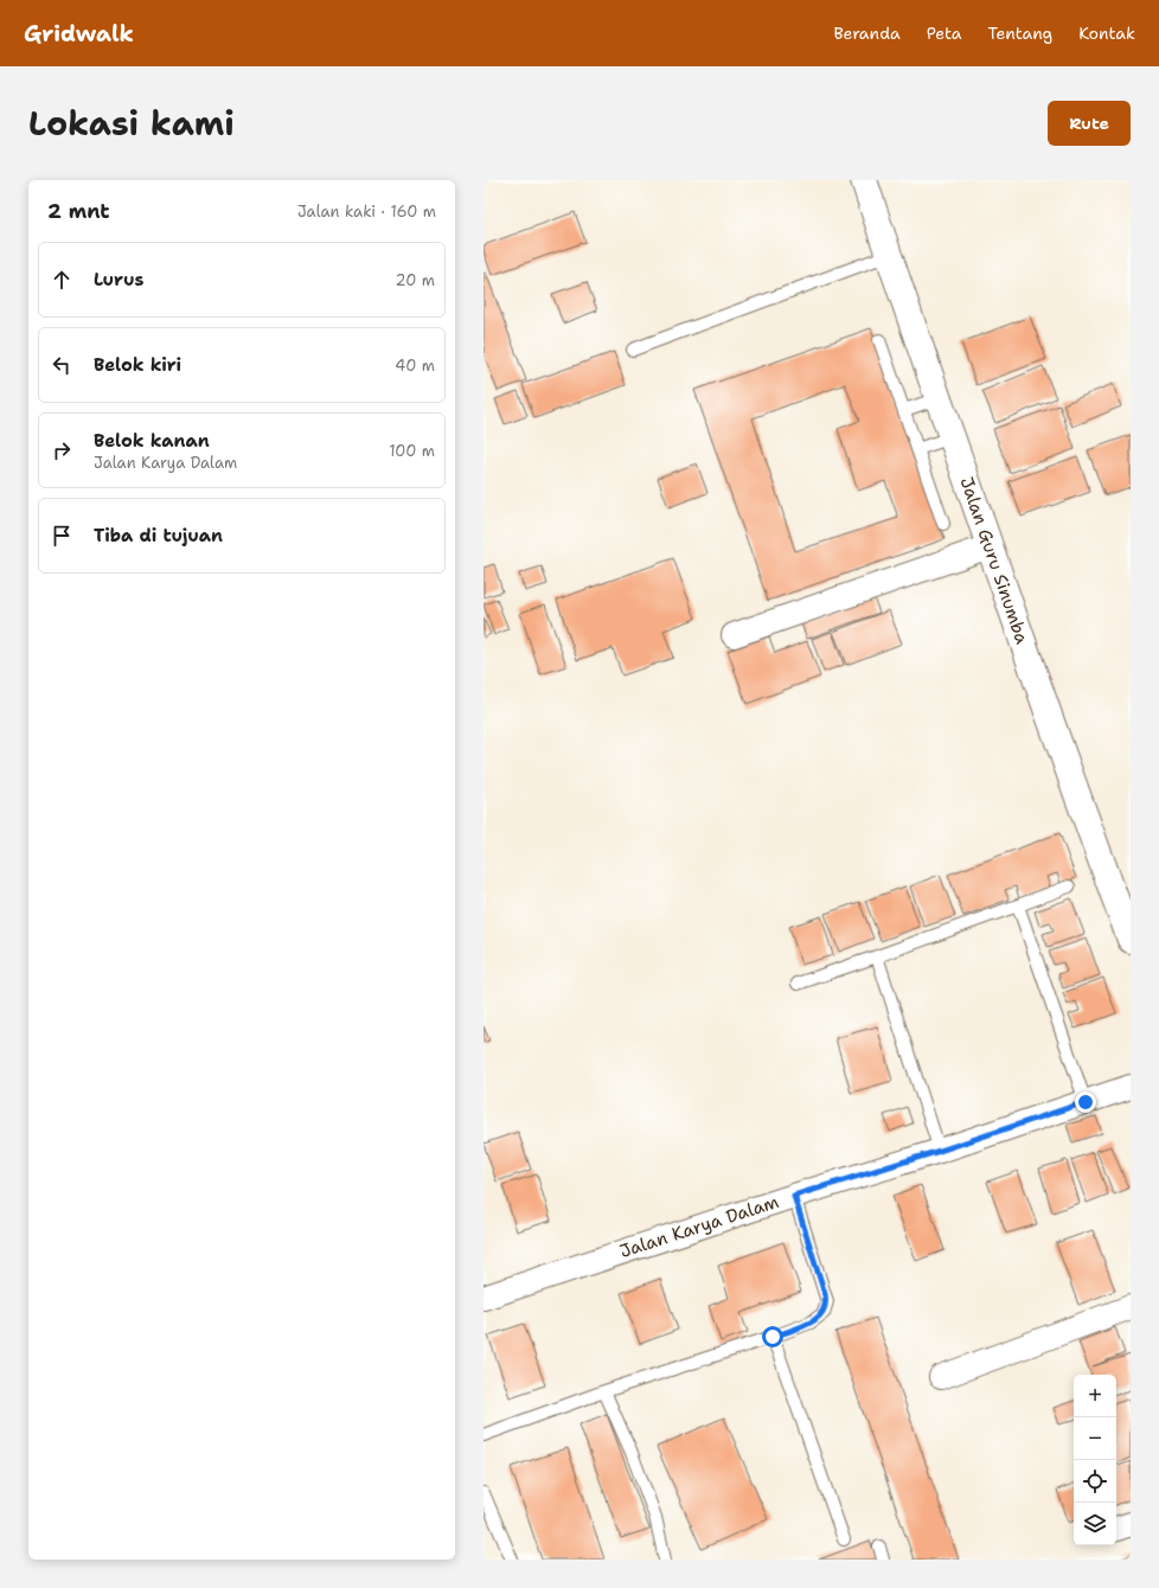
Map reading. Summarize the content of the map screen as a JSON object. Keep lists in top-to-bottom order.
{
  "streets": {
    "street": ["Jalan Guru Sinumba", "Jalan Karya Dalam"]
  },
  "page": {
    "header": "Gridwalk",
    "nav": [
      "Beranda",
      "Peta",
      "Tentang",
      "Kontak"
    ],
    "title": "Lokasi kami",
    "buttons": "Rute",
    "heading": ["2 mnt", "Jalan kaki · 160 m"],
    "list": [
      ["Lurus", "20 m"],
      ["Belok kiri", "40 m"],
      ["Belok kanan", "Jalan Karya Dalam", "100 m"],
      "Tiba di tujuan"
    ],
    "map_buttons": ["+", "−"]
  }
}
